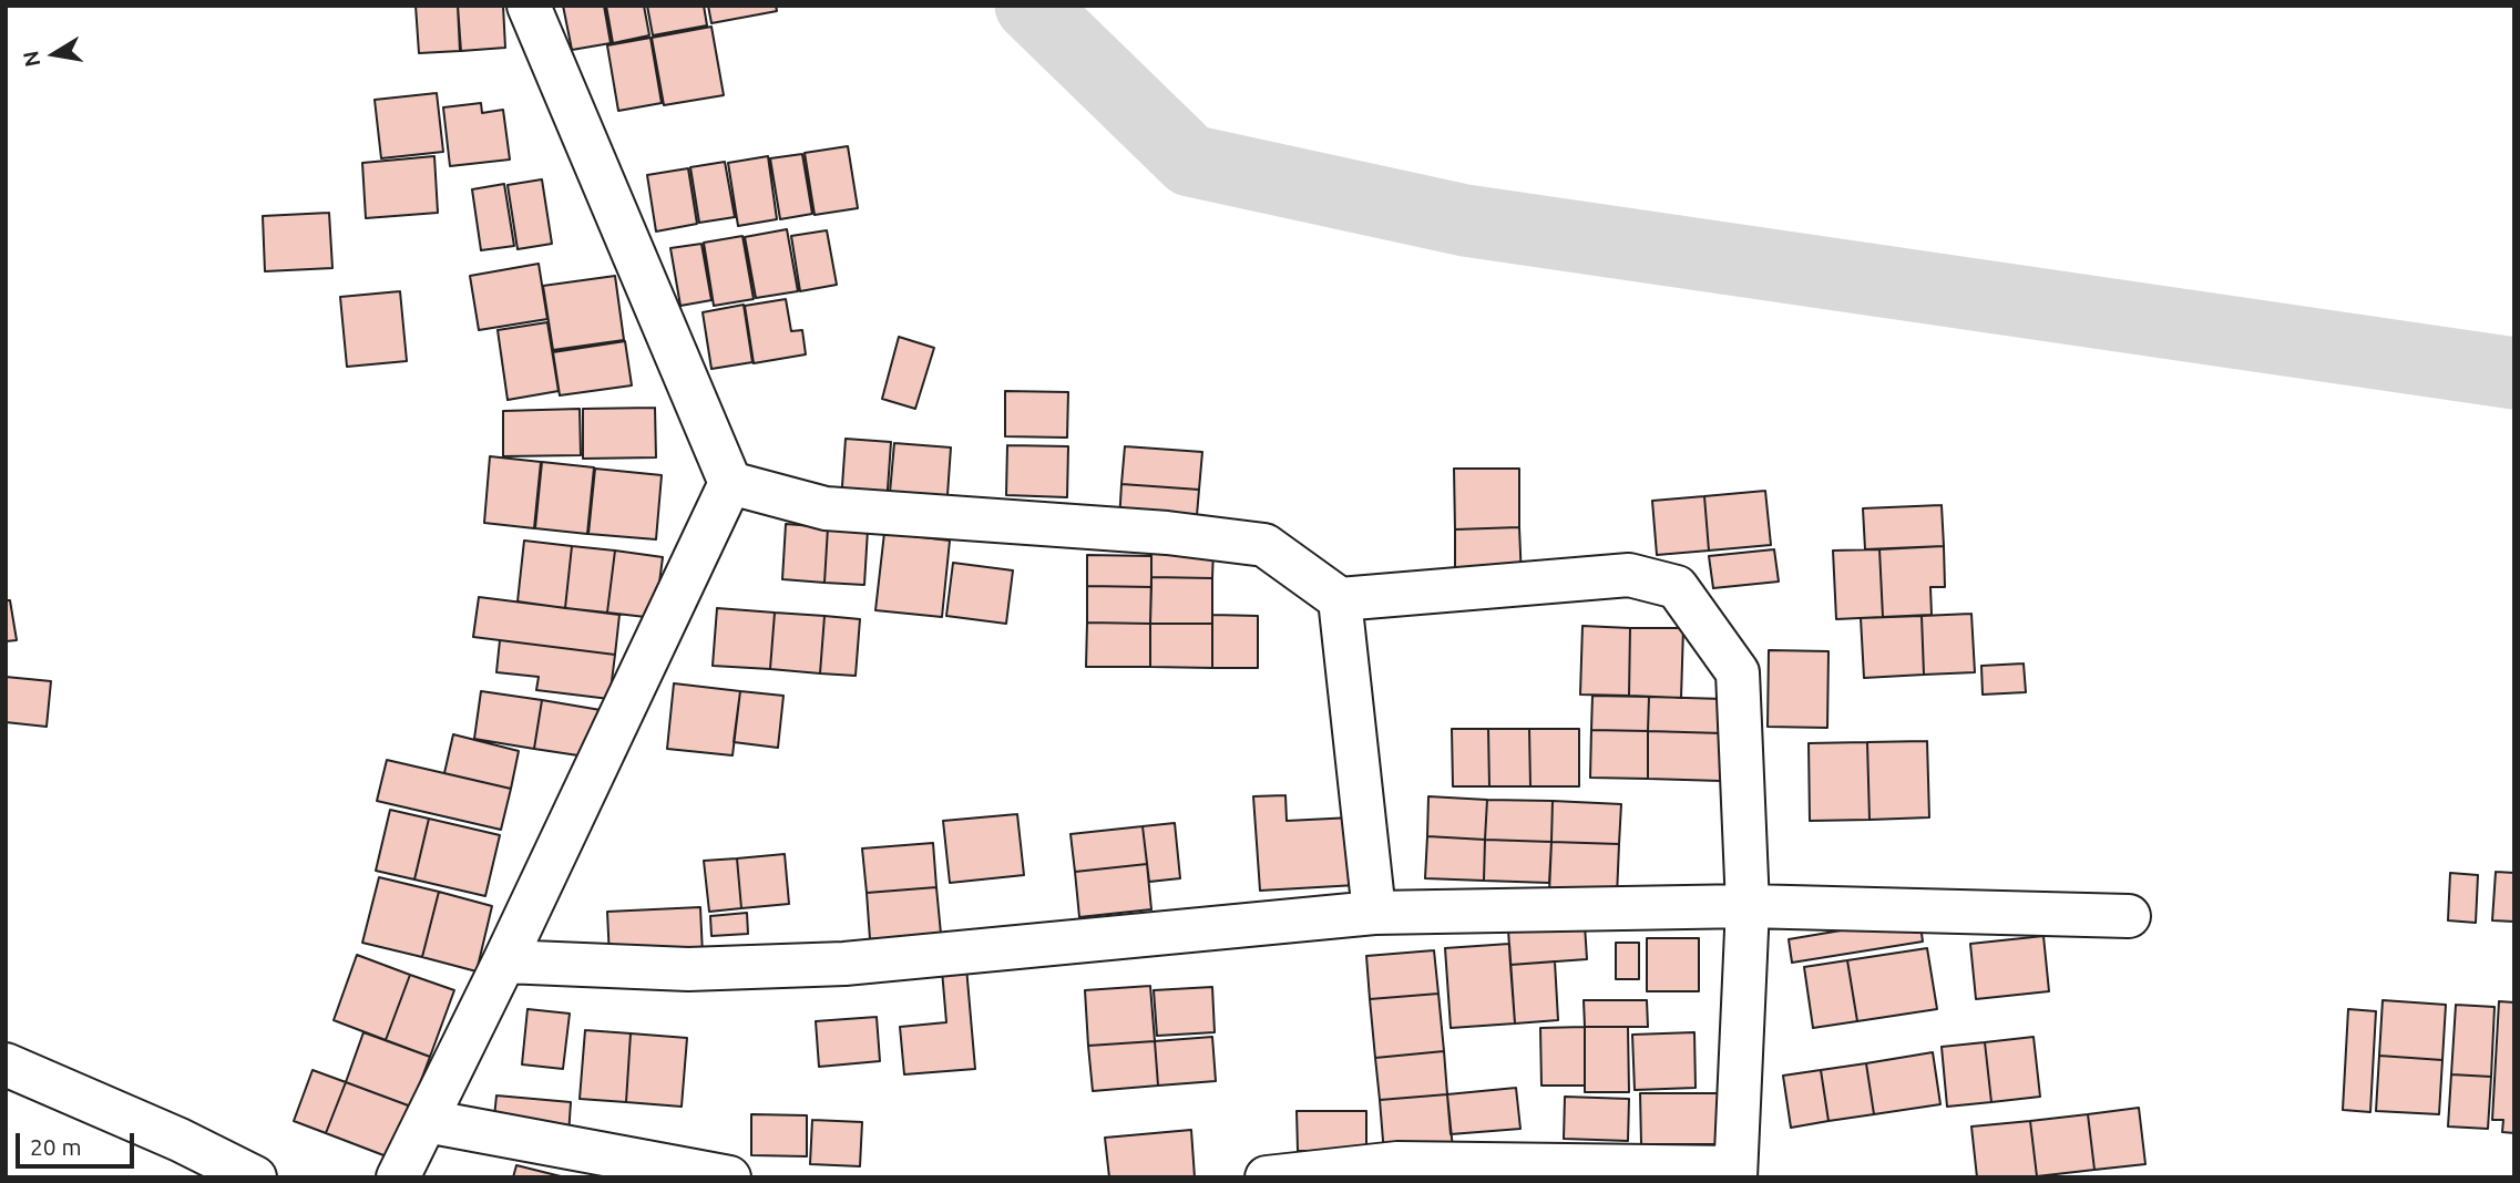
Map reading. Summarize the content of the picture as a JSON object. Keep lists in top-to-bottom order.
{
  "scale_bar": "20 m",
  "north": "left"
}
